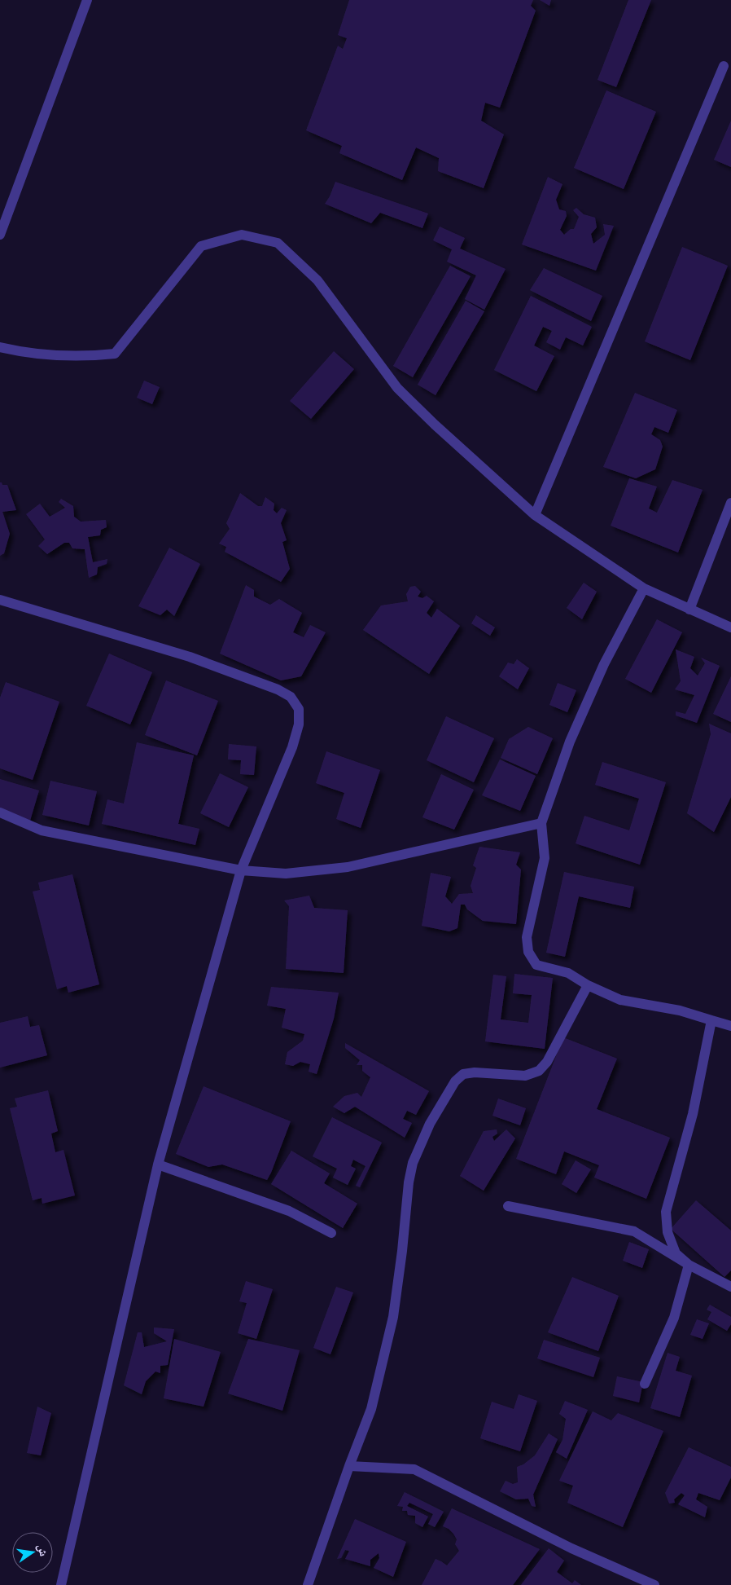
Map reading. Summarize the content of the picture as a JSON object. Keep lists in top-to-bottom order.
{
  "north": "right"
}
